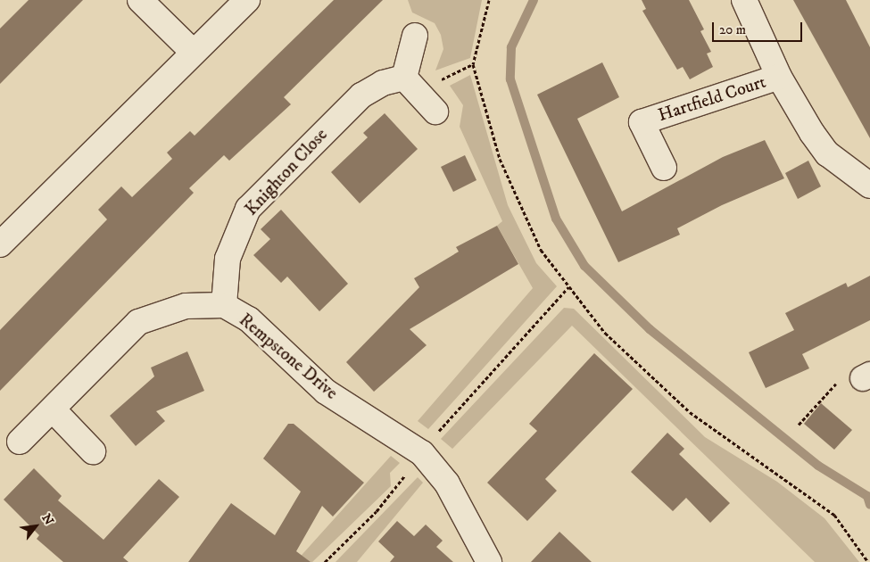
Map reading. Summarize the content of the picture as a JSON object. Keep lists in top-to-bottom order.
{
  "streets": {
    "street": ["Hartfield Court", "Knighton Close", "Rempstone Drive"]
  },
  "crossings": [
    ["Knighton Close", "Rempstone Drive"]
  ],
  "scale_bar": "20 m",
  "north": "top right"
}
